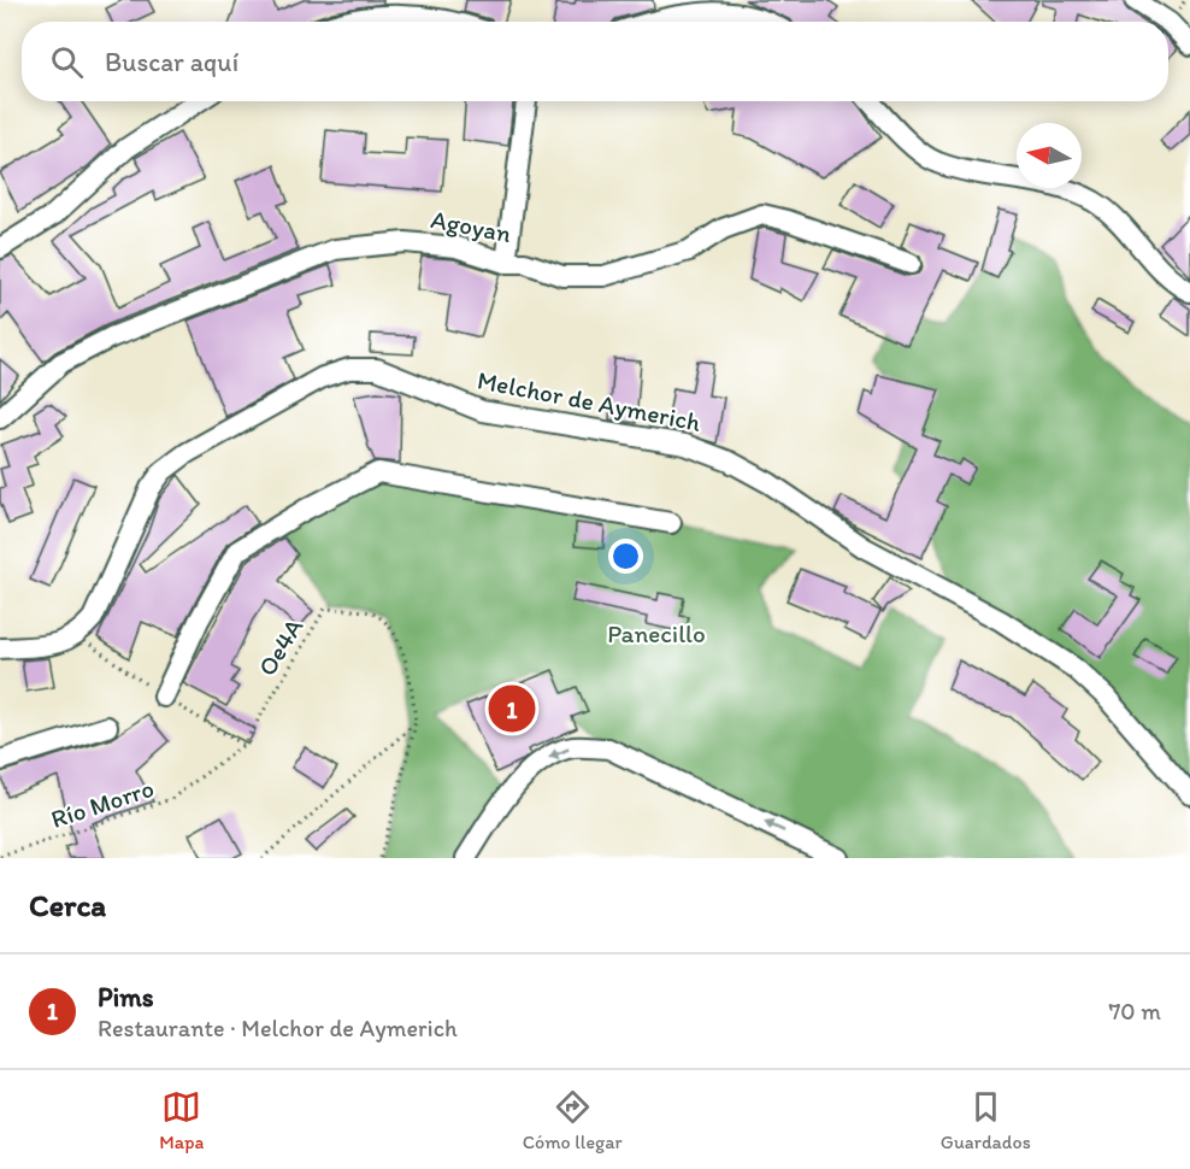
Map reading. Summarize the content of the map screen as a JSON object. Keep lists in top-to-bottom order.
{
  "streets": {
    "street": ["Agoyan", "Melchor de Aymerich"],
    "path": ["Oe4A", "Río Morro"]
  },
  "crossings": [
    ["Oe4A", "Río Morro"]
  ],
  "parks": ["Panecillo"],
  "north": "left",
  "page": {
    "search": "Buscar aquí",
    "pins": "1",
    "heading": "Cerca",
    "list": [
      {
        "mark": "1",
        "name": "Pims",
        "note": "Restaurante · Melchor de Aymerich",
        "value": "70 m"
      }
    ],
    "nav": ["Mapa", "Cómo llegar", "Guardados"]
  }
}
